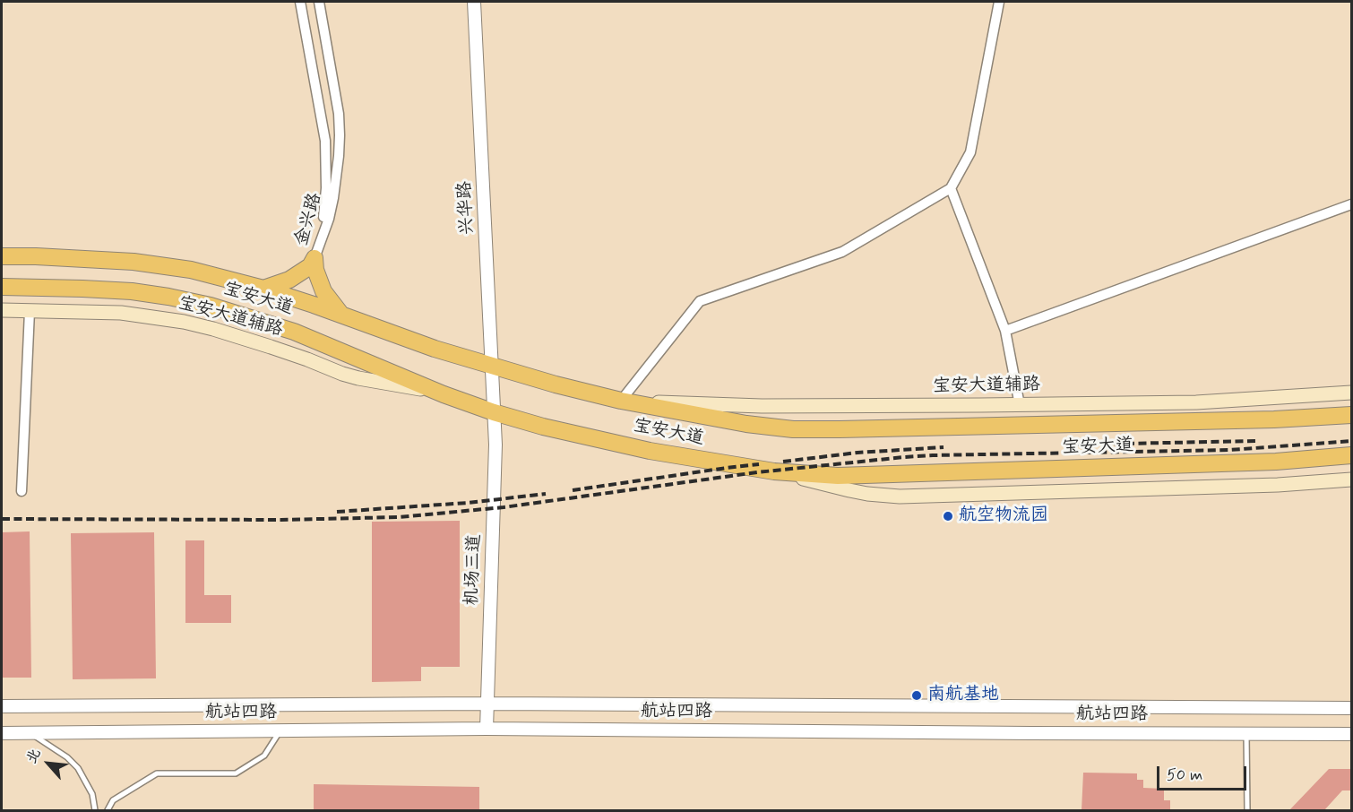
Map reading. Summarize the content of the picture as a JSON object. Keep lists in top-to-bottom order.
{
  "streets": {
    "main road": ["宝安大道", "宝安大道辅路"],
    "street": [
      "兴华路",
      "金兴路",
      "机场三道",
      "航站四路"
    ]
  },
  "crossings": [
    ["兴华路", "宝安大道"],
    ["兴华路", "机场三道"],
    ["宝安大道", "宝安大道辅路"],
    ["宝安大道", "机场三道"],
    ["机场三道", "航站四路"]
  ],
  "places": ["航空物流园", "南航基地"],
  "scale_bar": "50 m",
  "north": "top left"
}
